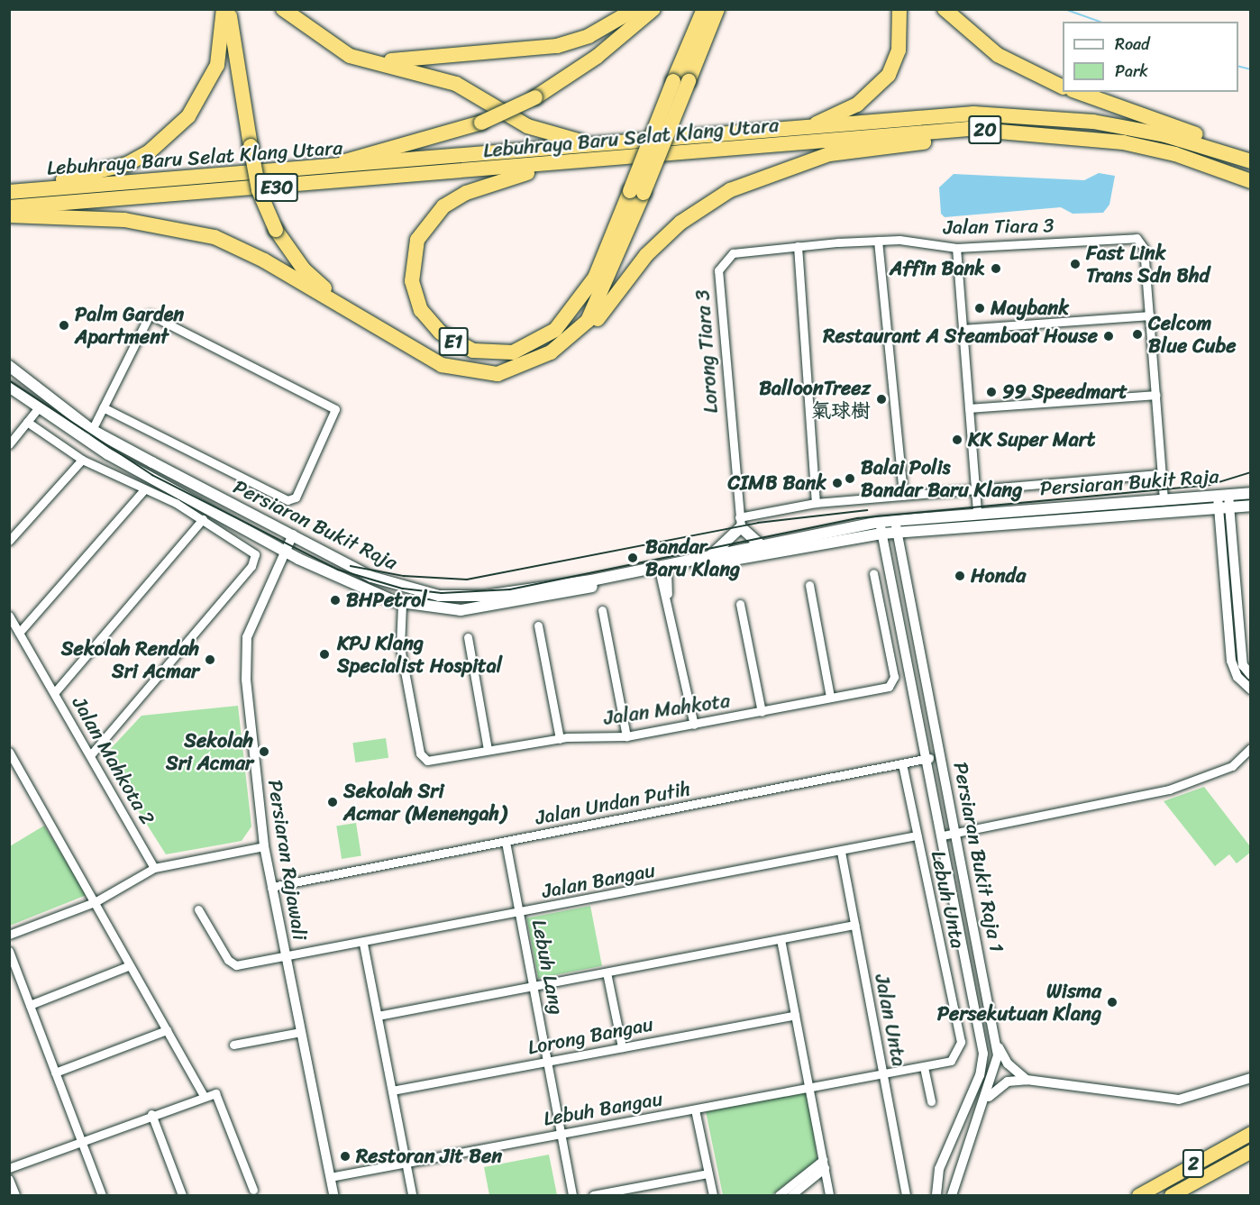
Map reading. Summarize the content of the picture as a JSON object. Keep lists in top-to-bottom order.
{
  "streets": {
    "highway": [
      "20",
      "Lebuhraya Baru Selat Klang Utara",
      "E30",
      "E1",
      "2"
    ],
    "main road": ["Persiaran Bukit Raja"],
    "street": [
      "Jalan Tiara 3",
      "Lorong Tiara 3",
      "Jalan Mahkota",
      "Jalan Mahkota 2",
      "Jalan Undan Putih",
      "Persiaran Bukit Raja 1",
      "Persiaran Rajawali",
      "Jalan Bangau",
      "Lebuh Unta",
      "Lebuh Lang",
      "Jalan Unta",
      "Lorong Bangau",
      "Lebuh Bangau"
    ]
  },
  "crossings": [
    ["Lebuhraya Baru Selat Klang Utara", "E1"],
    ["Jalan Tiara 3", "Lorong Tiara 3"],
    ["Persiaran Bukit Raja", "Jalan Mahkota"],
    ["Persiaran Bukit Raja", "Persiaran Bukit Raja 1"],
    ["Persiaran Bukit Raja", "Persiaran Rajawali"],
    ["Jalan Undan Putih", "Persiaran Bukit Raja 1"],
    ["Jalan Undan Putih", "Persiaran Rajawali"],
    ["Jalan Undan Putih", "Lebuh Unta"],
    ["Jalan Undan Putih", "Lebuh Lang"],
    ["Persiaran Rajawali", "Jalan Bangau"],
    ["Persiaran Rajawali", "Lebuh Bangau"],
    ["Jalan Bangau", "Lebuh Unta"],
    ["Jalan Bangau", "Lebuh Lang"],
    ["Jalan Bangau", "Jalan Unta"],
    ["Lebuh Unta", "Lebuh Bangau"],
    ["Lebuh Lang", "Lorong Bangau"],
    ["Lebuh Lang", "Lebuh Bangau"],
    ["Jalan Unta", "Lebuh Bangau"]
  ],
  "places": [
    "Fast Link Trans Sdn Bhd",
    "Affin Bank",
    "Maybank",
    "Palm Garden Apartment",
    "Celcom Blue Cube",
    "Restaurant A Steamboat House",
    "99 Speedmart",
    "BalloonTreez 氣球樹",
    "KK Super Mart",
    "Balai Polis Bandar Baru Klang",
    "CIMB Bank",
    "Bandar Baru Klang",
    "Honda",
    "BHPetrol",
    "KPJ Klang Specialist Hospital",
    "Sekolah Rendah Sri Acmar",
    "Sekolah Sri Acmar",
    "Sekolah Sri Acmar (Menengah)",
    "Wisma Persekutuan Klang",
    "Restoran Jit Ben"
  ],
  "legend": ["Road", "Park"]
}
